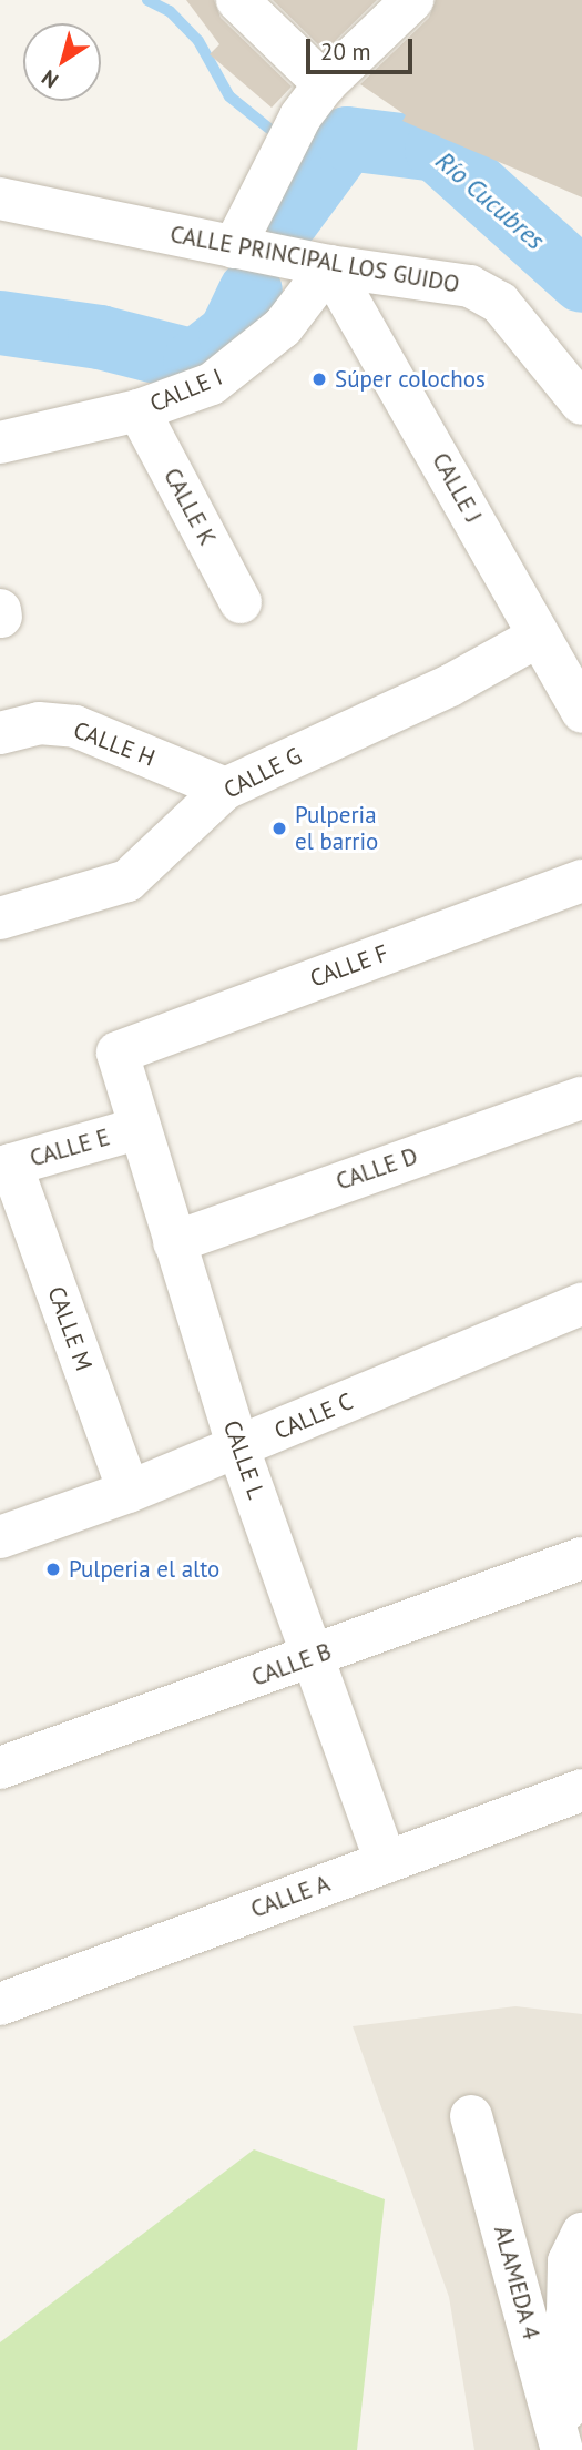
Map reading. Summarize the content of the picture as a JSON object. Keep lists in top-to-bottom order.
{
  "streets": {
    "street": [
      "CALLE PRINCIPAL LOS GUIDO",
      "CALLE I",
      "CALLE J",
      "CALLE K",
      "CALLE H",
      "CALLE G",
      "CALLE F",
      "CALLE E",
      "CALLE D",
      "CALLE M",
      "CALLE C",
      "CALLE L",
      "CALLE B",
      "CALLE A",
      "ALAMEDA 4"
    ]
  },
  "crossings": [
    ["CALLE PRINCIPAL LOS GUIDO", "CALLE I"],
    ["CALLE PRINCIPAL LOS GUIDO", "CALLE J"],
    ["CALLE I", "CALLE J"],
    ["CALLE I", "CALLE K"],
    ["CALLE J", "CALLE G"],
    ["CALLE H", "CALLE G"],
    ["CALLE F", "CALLE L"],
    ["CALLE E", "CALLE M"],
    ["CALLE E", "CALLE L"],
    ["CALLE D", "CALLE L"],
    ["CALLE M", "CALLE C"],
    ["CALLE C", "CALLE L"],
    ["CALLE L", "CALLE B"],
    ["CALLE L", "CALLE A"]
  ],
  "water": ["Río Cucubres"],
  "places": ["Súper colochos", "Pulperia el barrio", "Pulperia el alto"],
  "scale_bar": "20 m",
  "north": "bottom left"
}
